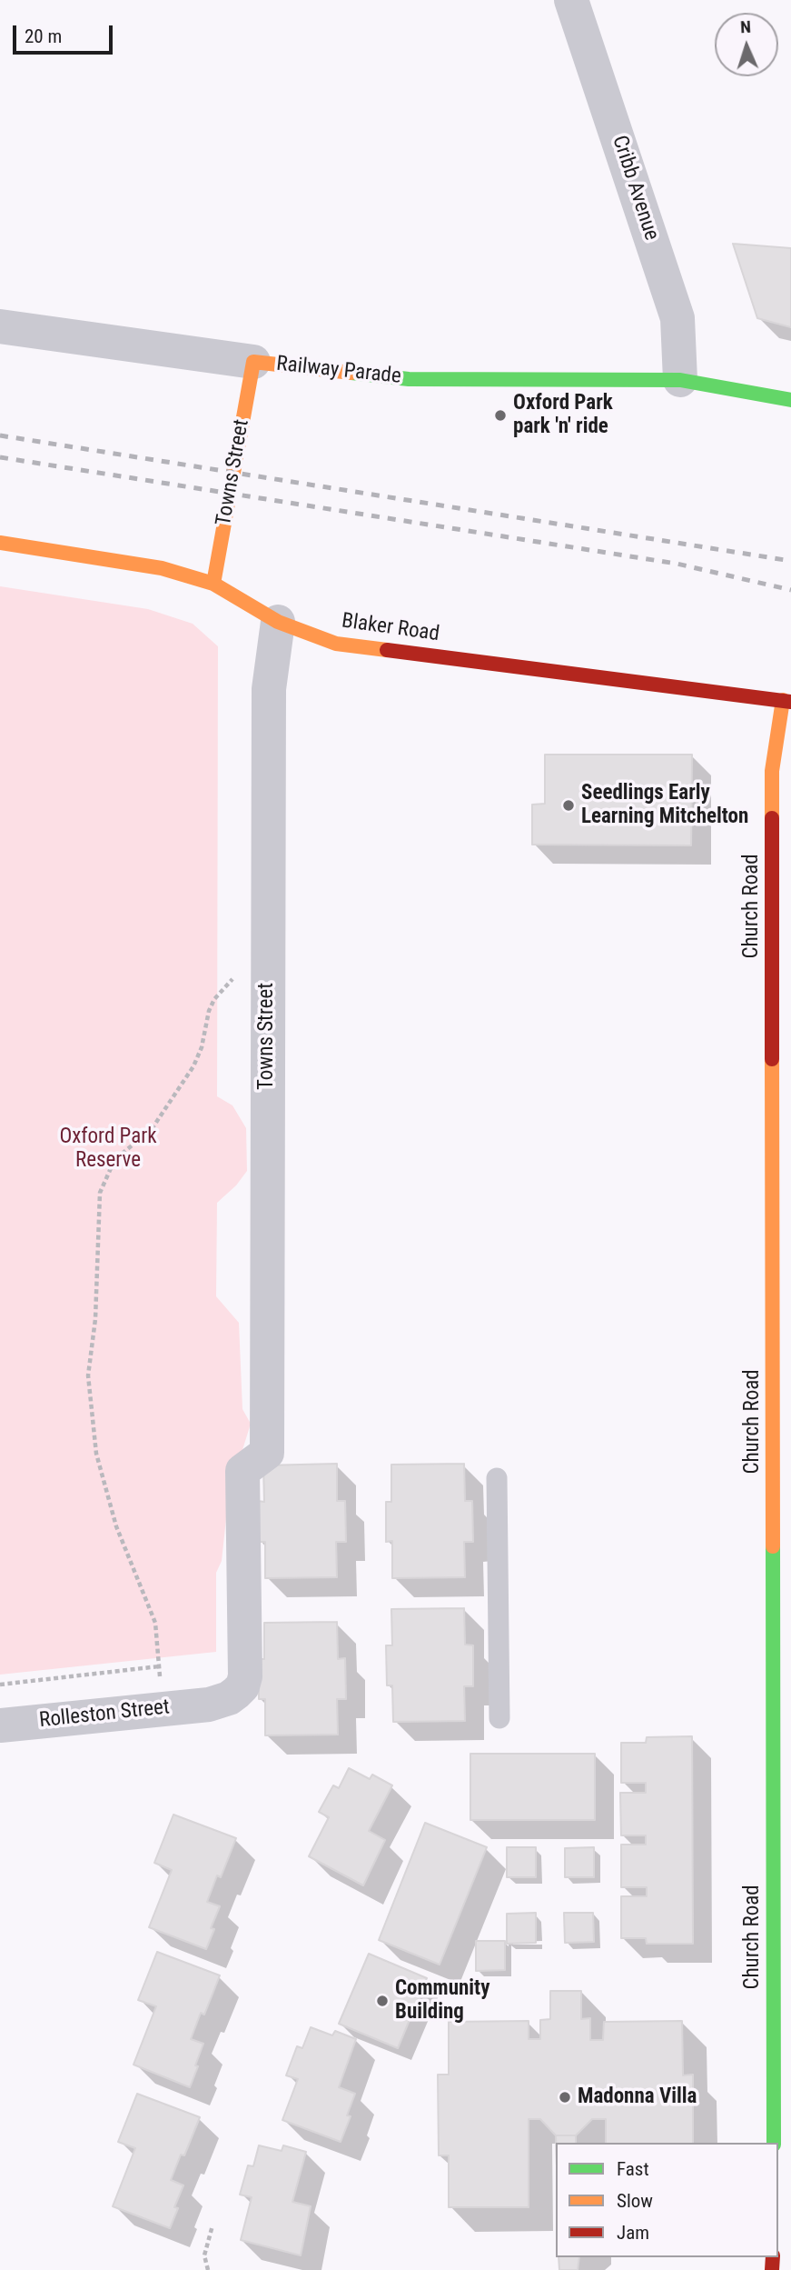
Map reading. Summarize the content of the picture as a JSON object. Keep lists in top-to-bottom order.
{
  "streets": {
    "street": [
      "Cribb Avenue",
      "Railway Parade",
      "Towns Street",
      "Blaker Road",
      "Church Road",
      "Rolleston Street"
    ]
  },
  "crossings": [
    ["Cribb Avenue", "Railway Parade"],
    ["Railway Parade", "Towns Street"],
    ["Towns Street", "Blaker Road"],
    ["Towns Street", "Rolleston Street"],
    ["Blaker Road", "Church Road"]
  ],
  "parks": ["Oxford Park Reserve"],
  "places": [
    "Oxford Park park 'n' ride",
    "Seedlings Early Learning Mitchelton",
    "Community Building",
    "Madonna Villa"
  ],
  "legend": ["Fast", "Slow", "Jam"],
  "scale_bar": "20 m",
  "north": "top"
}
